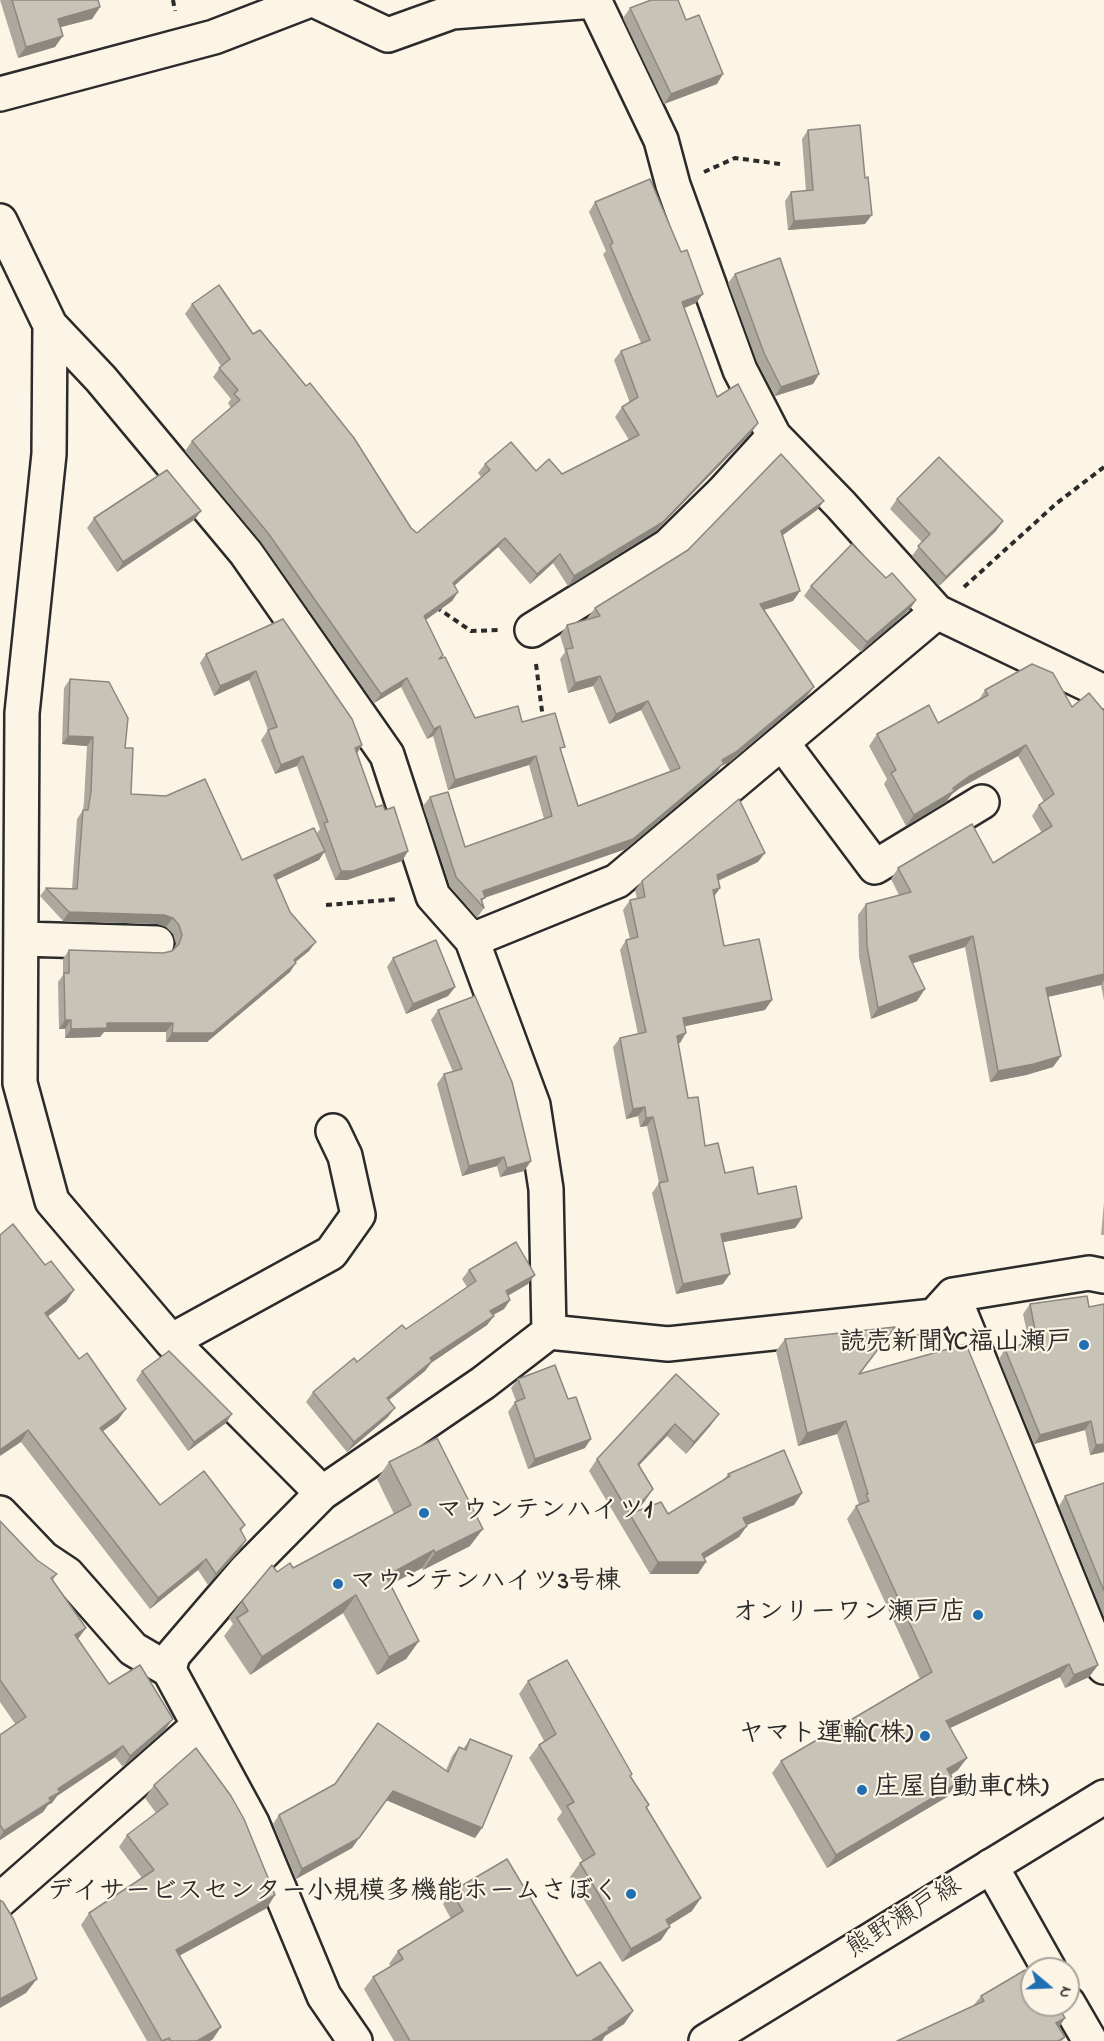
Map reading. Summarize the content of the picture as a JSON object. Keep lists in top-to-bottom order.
{
  "streets": {
    "street": ["熊野瀬戸線"]
  },
  "places": [
    "読売新聞YC福山瀬戸",
    "マウンテンハイツ1",
    "マウンテンハイツ3号棟",
    "オンリーワン瀬戸店",
    "ヤマト運輸(株)",
    "庄屋自動車(株)",
    "デイサービスセンター小規模多機能ホームさぼく"
  ],
  "north": "right"
}
